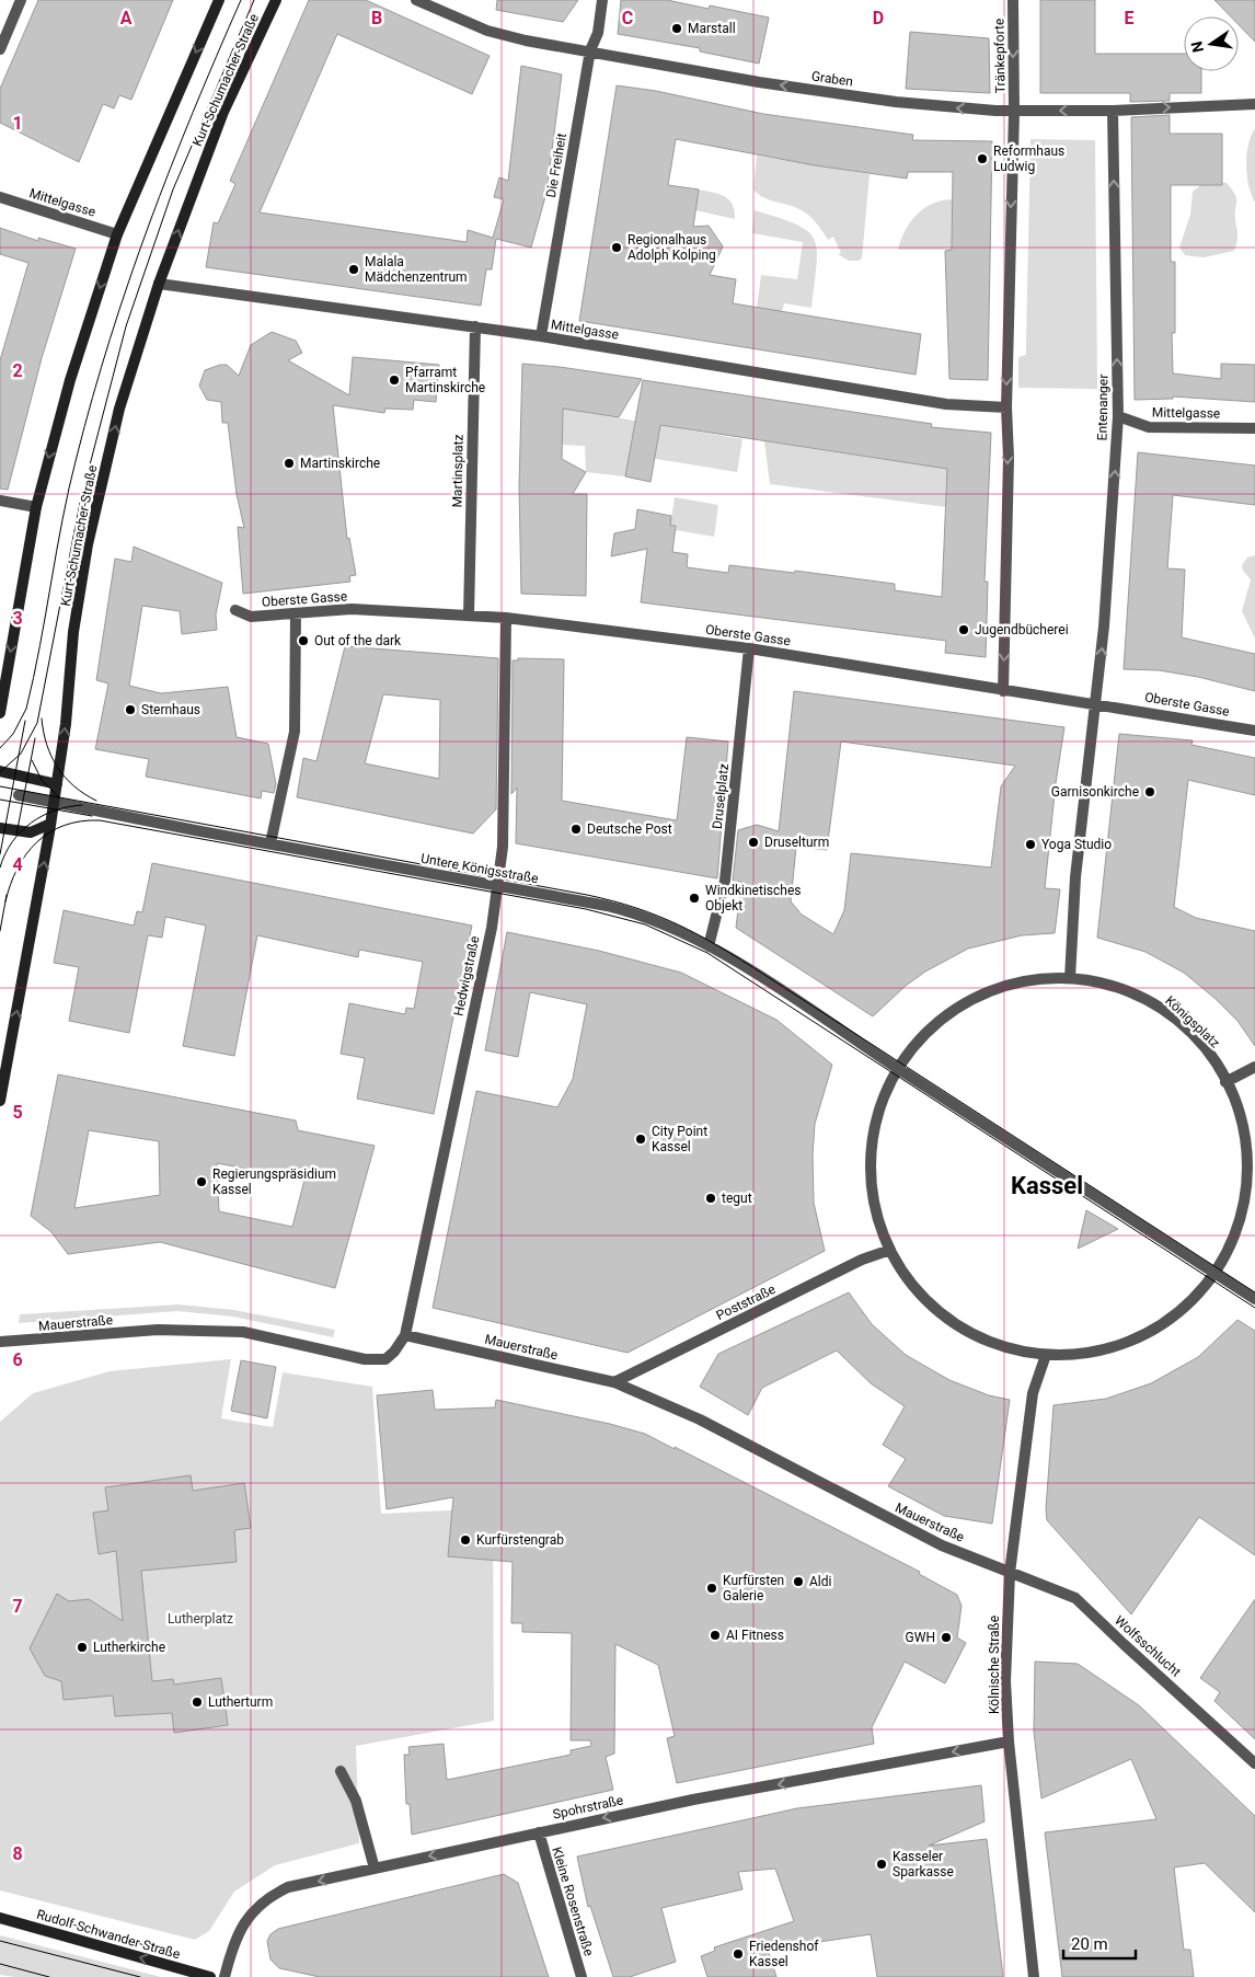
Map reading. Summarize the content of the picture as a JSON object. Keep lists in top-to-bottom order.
{
  "streets": {
    "main road": ["Kurt-Schumacher-Straße", "Rudolf-Schwander-Straße"],
    "street": [
      "Tränkepforte",
      "Graben",
      "Die Freiheit",
      "Mittelgasse",
      "Entenanger",
      "Martinsplatz",
      "Oberste Gasse",
      "Druselplatz",
      "Untere Königsstraße",
      "Hedwigstraße",
      "Königsplatz",
      "Poststraße",
      "Mauerstraße",
      "Wolfsschlucht",
      "Kölnische Straße",
      "Spohrstraße",
      "Kleine Rosenstraße"
    ]
  },
  "crossings": [
    ["Tränkepforte", "Graben"],
    ["Graben", "Die Freiheit"],
    ["Graben", "Entenanger"],
    ["Kurt-Schumacher-Straße", "Mittelgasse"],
    ["Kurt-Schumacher-Straße", "Untere Königsstraße"],
    ["Die Freiheit", "Mittelgasse"],
    ["Mittelgasse", "Entenanger"],
    ["Mittelgasse", "Martinsplatz"],
    ["Entenanger", "Oberste Gasse"],
    ["Entenanger", "Königsplatz"],
    ["Martinsplatz", "Oberste Gasse"],
    ["Oberste Gasse", "Druselplatz"],
    ["Oberste Gasse", "Hedwigstraße"],
    ["Druselplatz", "Untere Königsstraße"],
    ["Untere Königsstraße", "Hedwigstraße"],
    ["Untere Königsstraße", "Königsplatz"],
    ["Hedwigstraße", "Mauerstraße"],
    ["Königsplatz", "Poststraße"],
    ["Königsplatz", "Kölnische Straße"],
    ["Poststraße", "Mauerstraße"],
    ["Mauerstraße", "Wolfsschlucht"],
    ["Mauerstraße", "Kölnische Straße"],
    ["Wolfsschlucht", "Kölnische Straße"],
    ["Kölnische Straße", "Spohrstraße"],
    ["Spohrstraße", "Kleine Rosenstraße"]
  ],
  "one_way": [
    "Tränkepforte",
    "Entenanger",
    "Spohrstraße",
    "Rudolf-Schwander-Straße"
  ],
  "districts": ["Kassel"],
  "parks": ["Lutherplatz"],
  "places": [
    "Marstall",
    "Reformhaus Ludwig",
    "Regionalhaus Adolph Kolping",
    "Malala Mädchenzentrum",
    "Pfarramt Martinskirche",
    "Martinskirche",
    "Jugendbücherei",
    "Out of the dark",
    "Sternhaus",
    "Garnisonkirche",
    "Deutsche Post",
    "Druselturm",
    "Yoga Studio",
    "Windkinetisches Objekt",
    "City Point Kassel",
    "Regierungspräsidium Kassel",
    "tegut",
    "Kurfürstengrab",
    "Aldi",
    "Kurfürsten Galerie",
    "AI Fitness",
    "GWH",
    "Lutherkirche",
    "Lutherturm",
    "Kasseler Sparkasse",
    "Friedenshof Kassel"
  ],
  "scale_bar": "20 m",
  "north": "left",
  "grid": {
    "columns": [
      "A",
      "B",
      "C",
      "D",
      "E"
    ],
    "rows": [
      "1",
      "2",
      "3",
      "4",
      "5",
      "6",
      "7",
      "8"
    ]
  }
}
